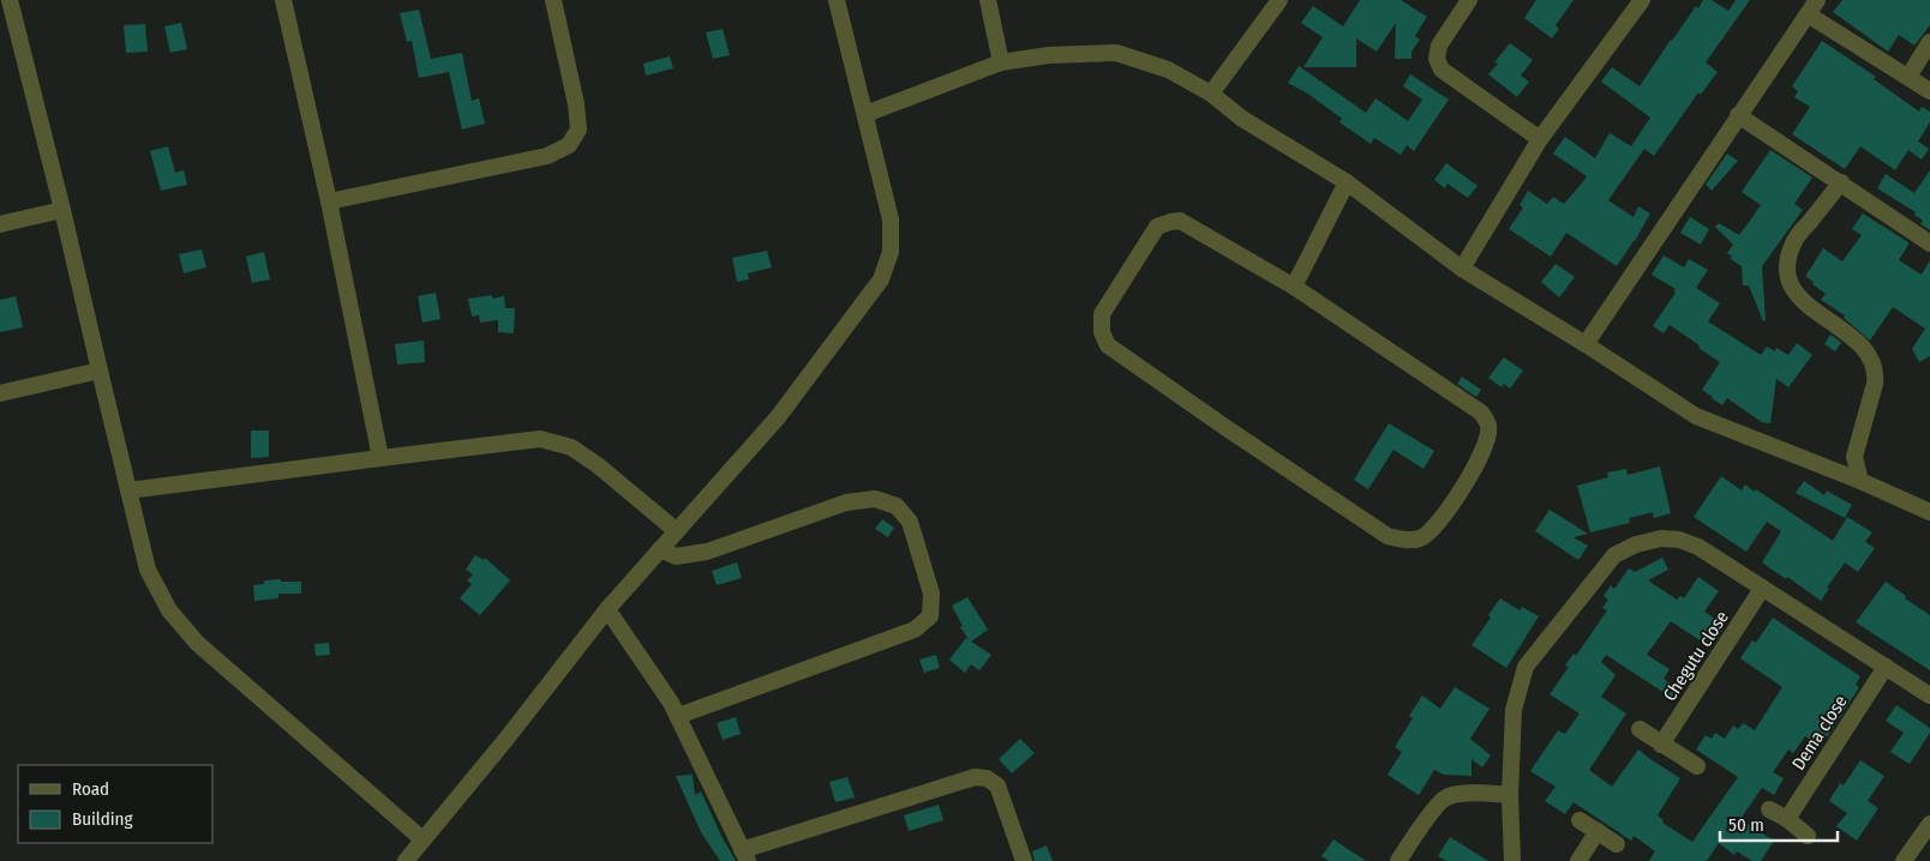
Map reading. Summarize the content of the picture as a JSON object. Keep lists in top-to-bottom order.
{
  "streets": {
    "street": ["Chegutu close", "Dema close"]
  },
  "legend": ["Road", "Building"],
  "scale_bar": "50 m"
}
